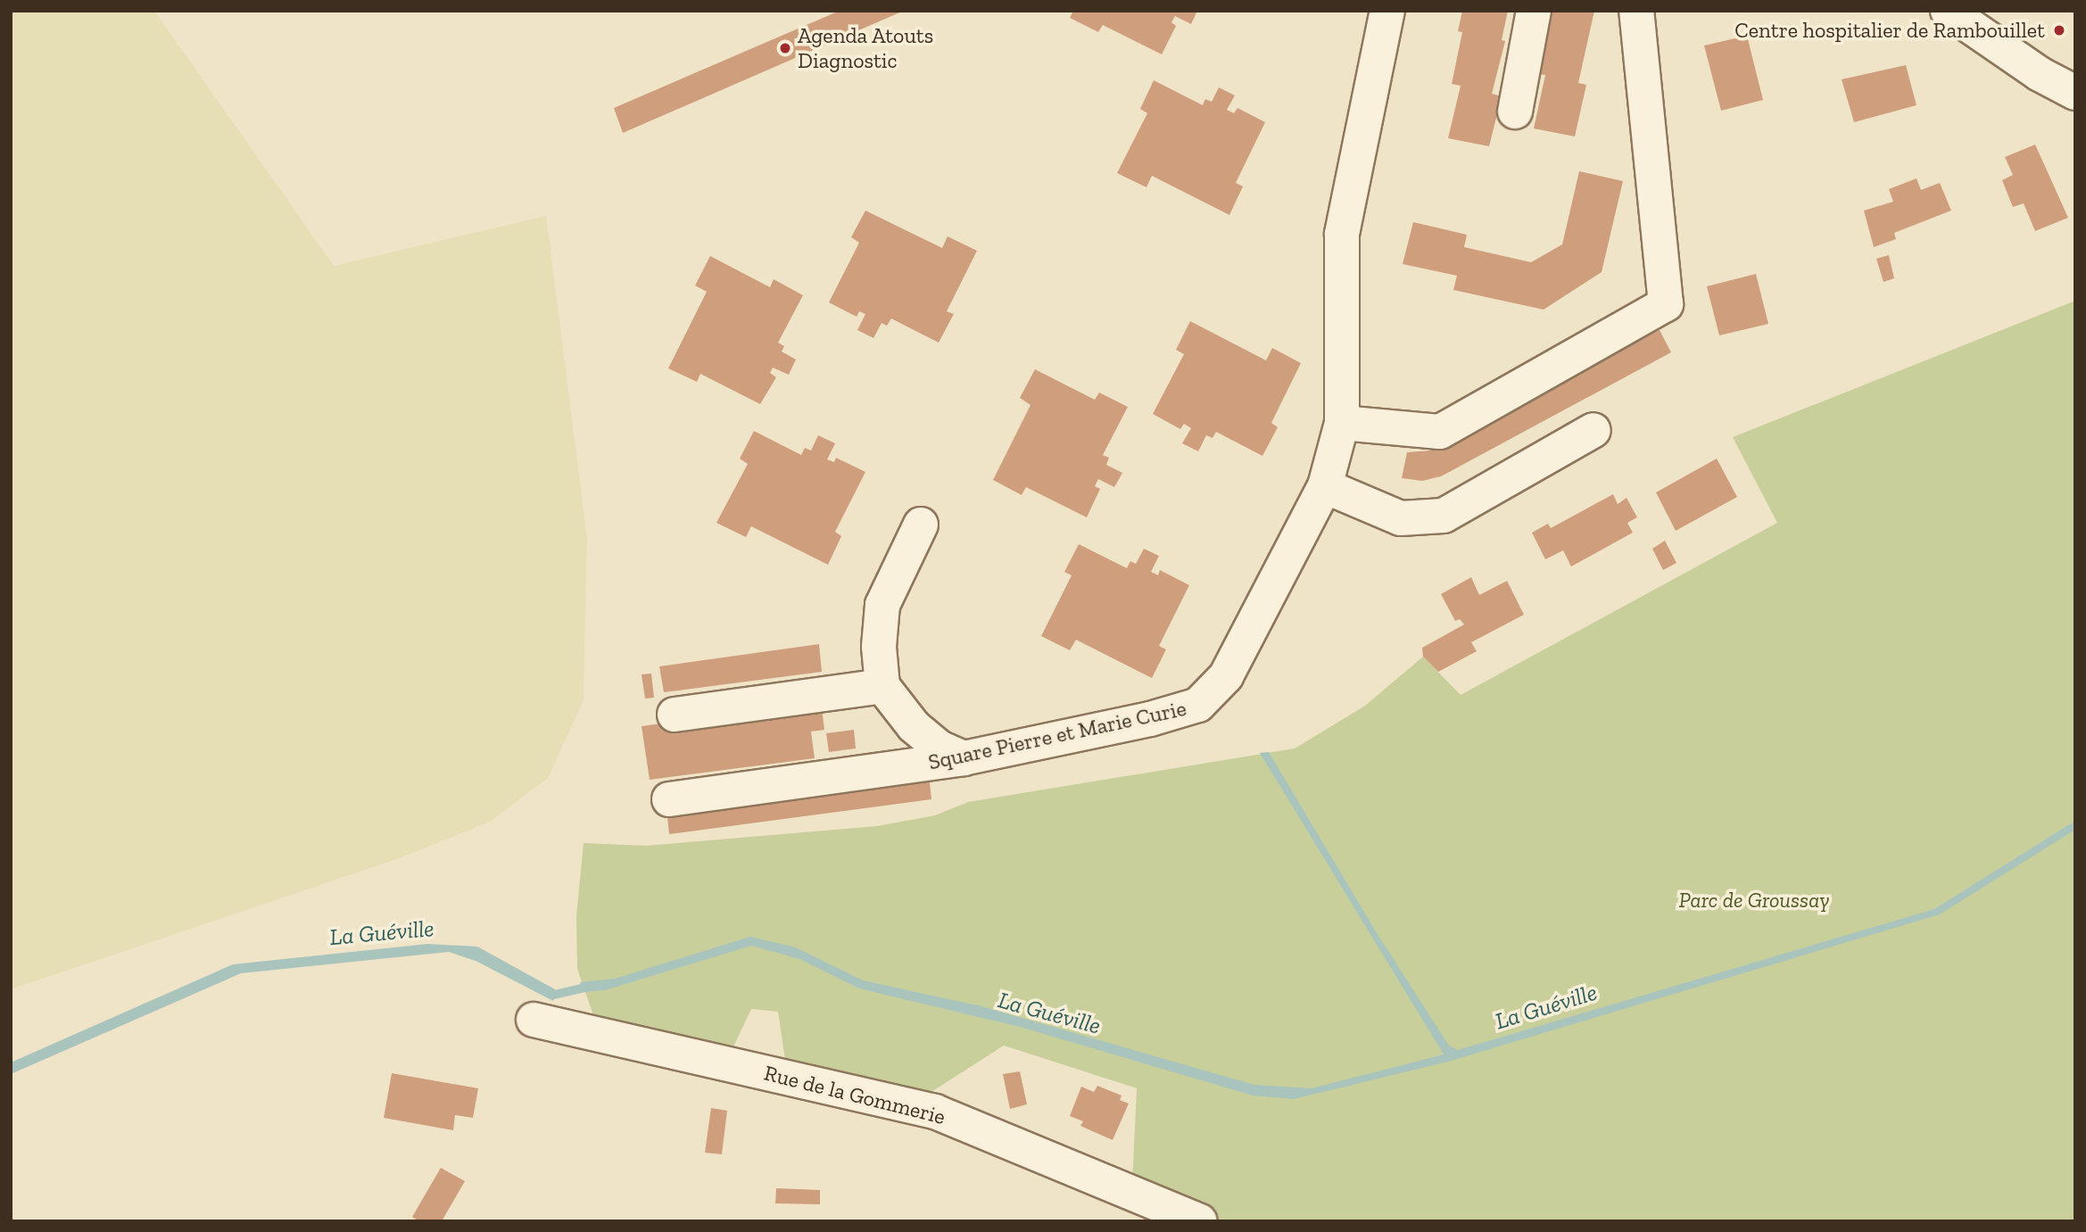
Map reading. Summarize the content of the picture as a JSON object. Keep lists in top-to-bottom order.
{
  "streets": {
    "street": ["Square Pierre et Marie Curie", "Rue de la Gommerie"]
  },
  "water": ["La Guéville"],
  "parks": ["Parc de Groussay"],
  "places": ["Centre hospitalier de Rambouillet", "Agenda Atouts Diagnostic"]
}
